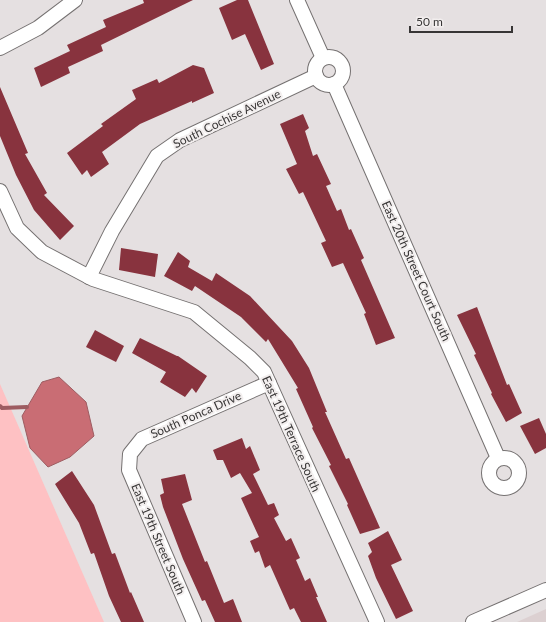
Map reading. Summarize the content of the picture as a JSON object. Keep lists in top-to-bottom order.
{
  "streets": {
    "street": [
      "South Cochise Avenue",
      "East 20th Street Court South",
      "South Ponca Drive",
      "East 19th Terrace South",
      "East 19th Street South"
    ]
  },
  "crossings": [
    ["South Cochise Avenue", "East 20th Street Court South"],
    ["South Cochise Avenue", "East 19th Terrace South"],
    ["South Ponca Drive", "East 19th Terrace South"],
    ["South Ponca Drive", "East 19th Street South"]
  ],
  "scale_bar": "50 m"
}
